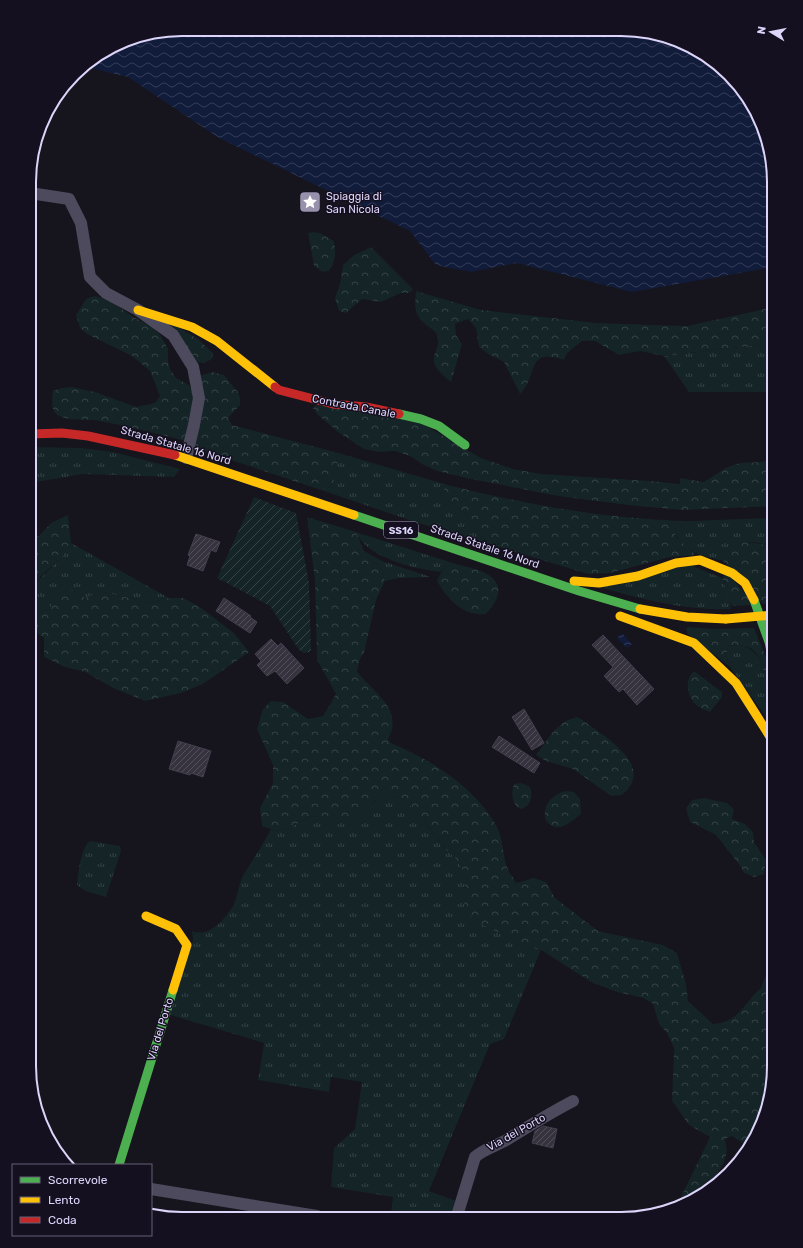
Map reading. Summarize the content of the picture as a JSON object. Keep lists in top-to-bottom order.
{
  "streets": {
    "main road": [
      "Contrada Canale",
      "Strada Statale 16 Nord",
      "SS16",
      "Via del Porto"
    ]
  },
  "crossings": [
    ["Contrada Canale", "Strada Statale 16 Nord"]
  ],
  "places": {
    "place": ["Spiaggia di San Nicola"]
  },
  "legend": ["Scorrevole", "Lento", "Coda"],
  "north": "left"
}
